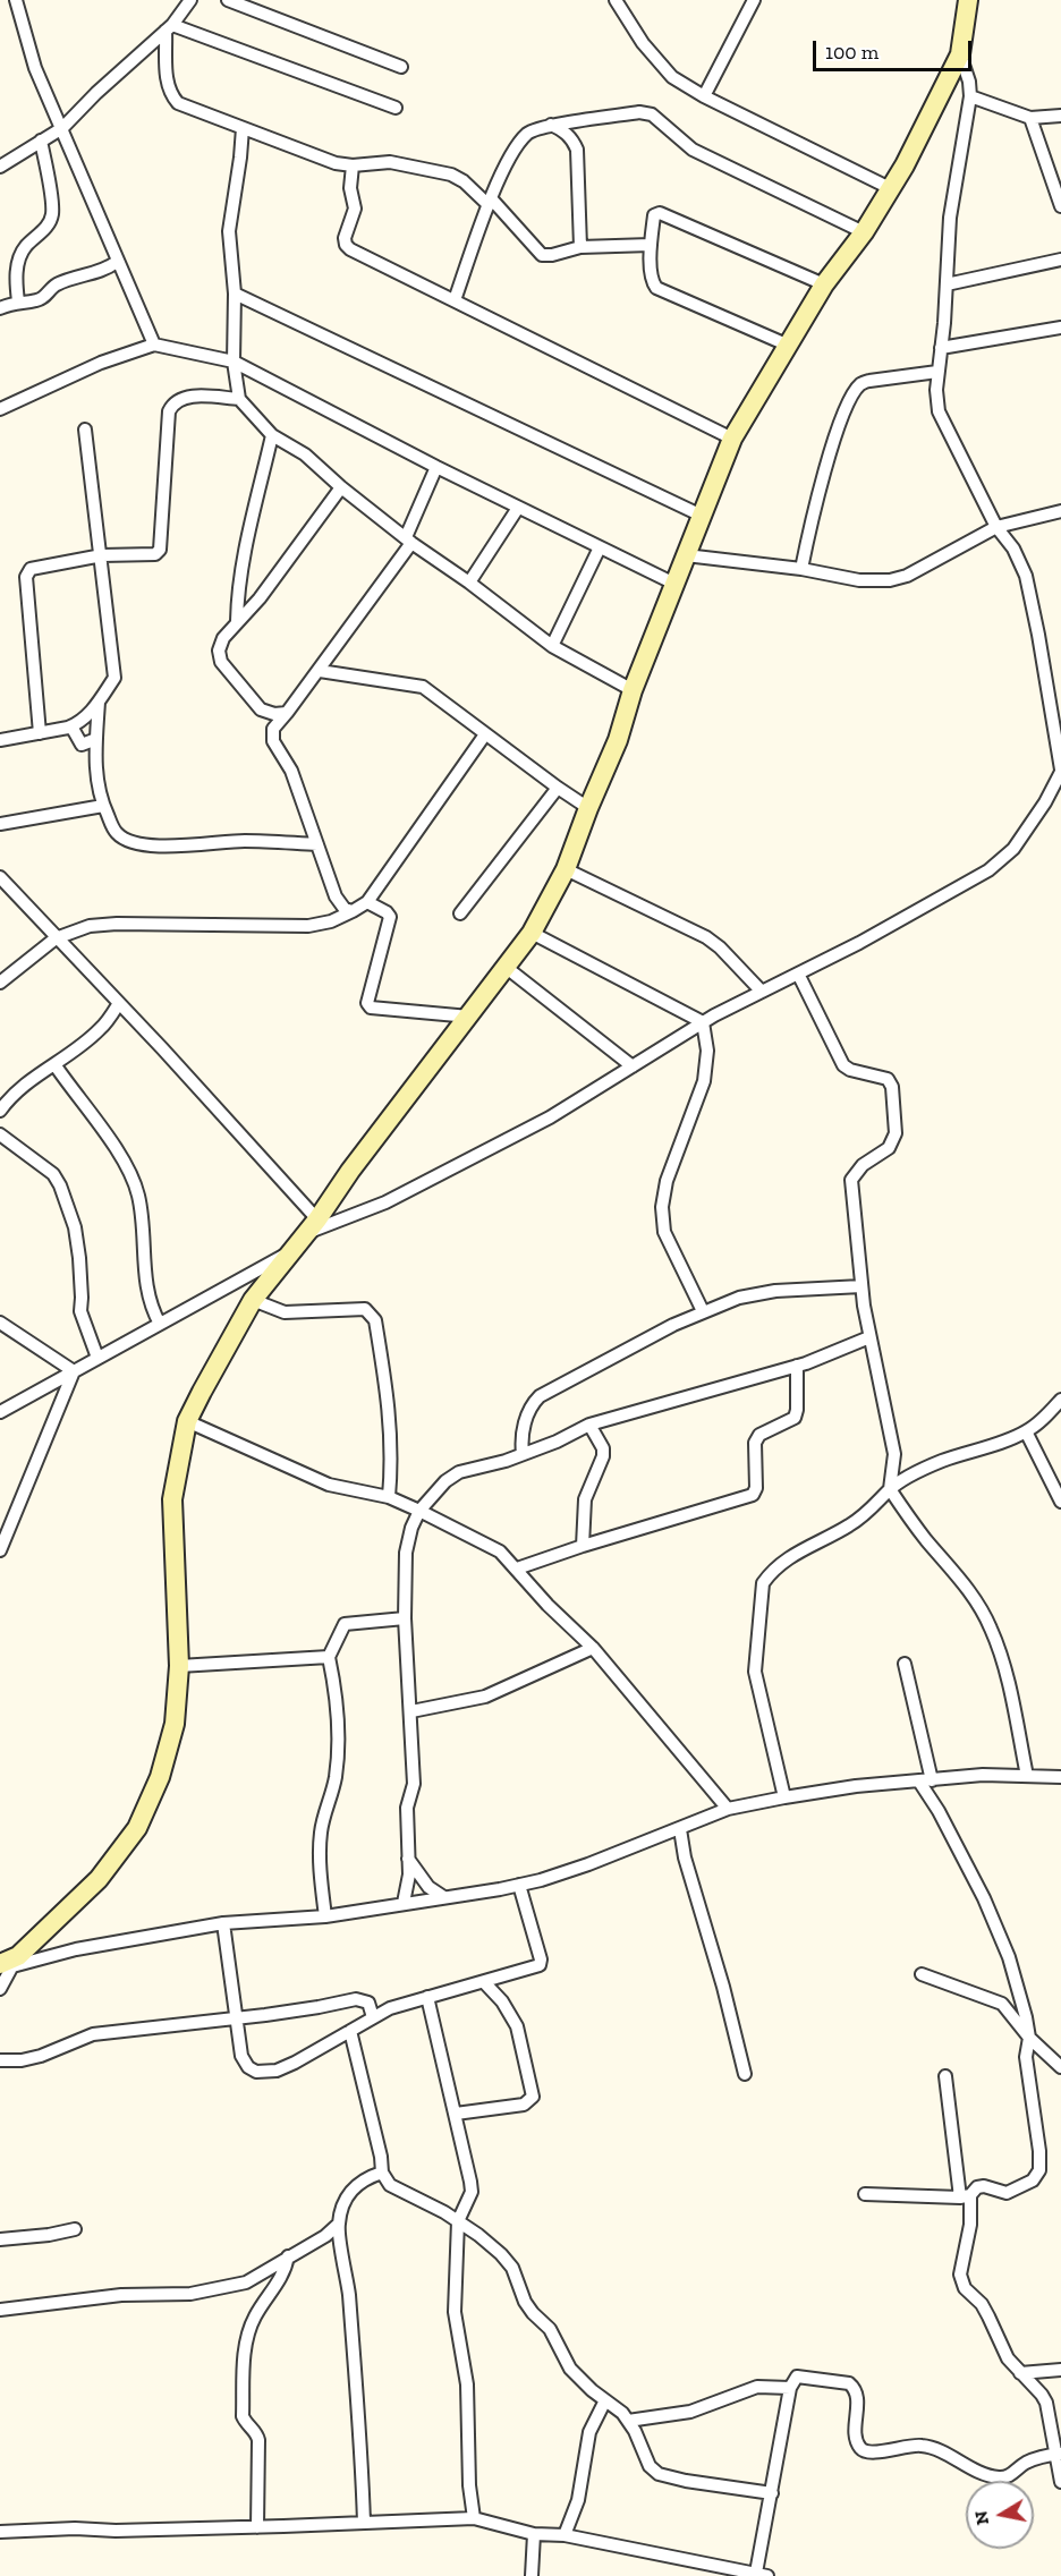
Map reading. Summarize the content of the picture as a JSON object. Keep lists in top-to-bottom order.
{
  "scale_bar": "100 m",
  "north": "left"
}
